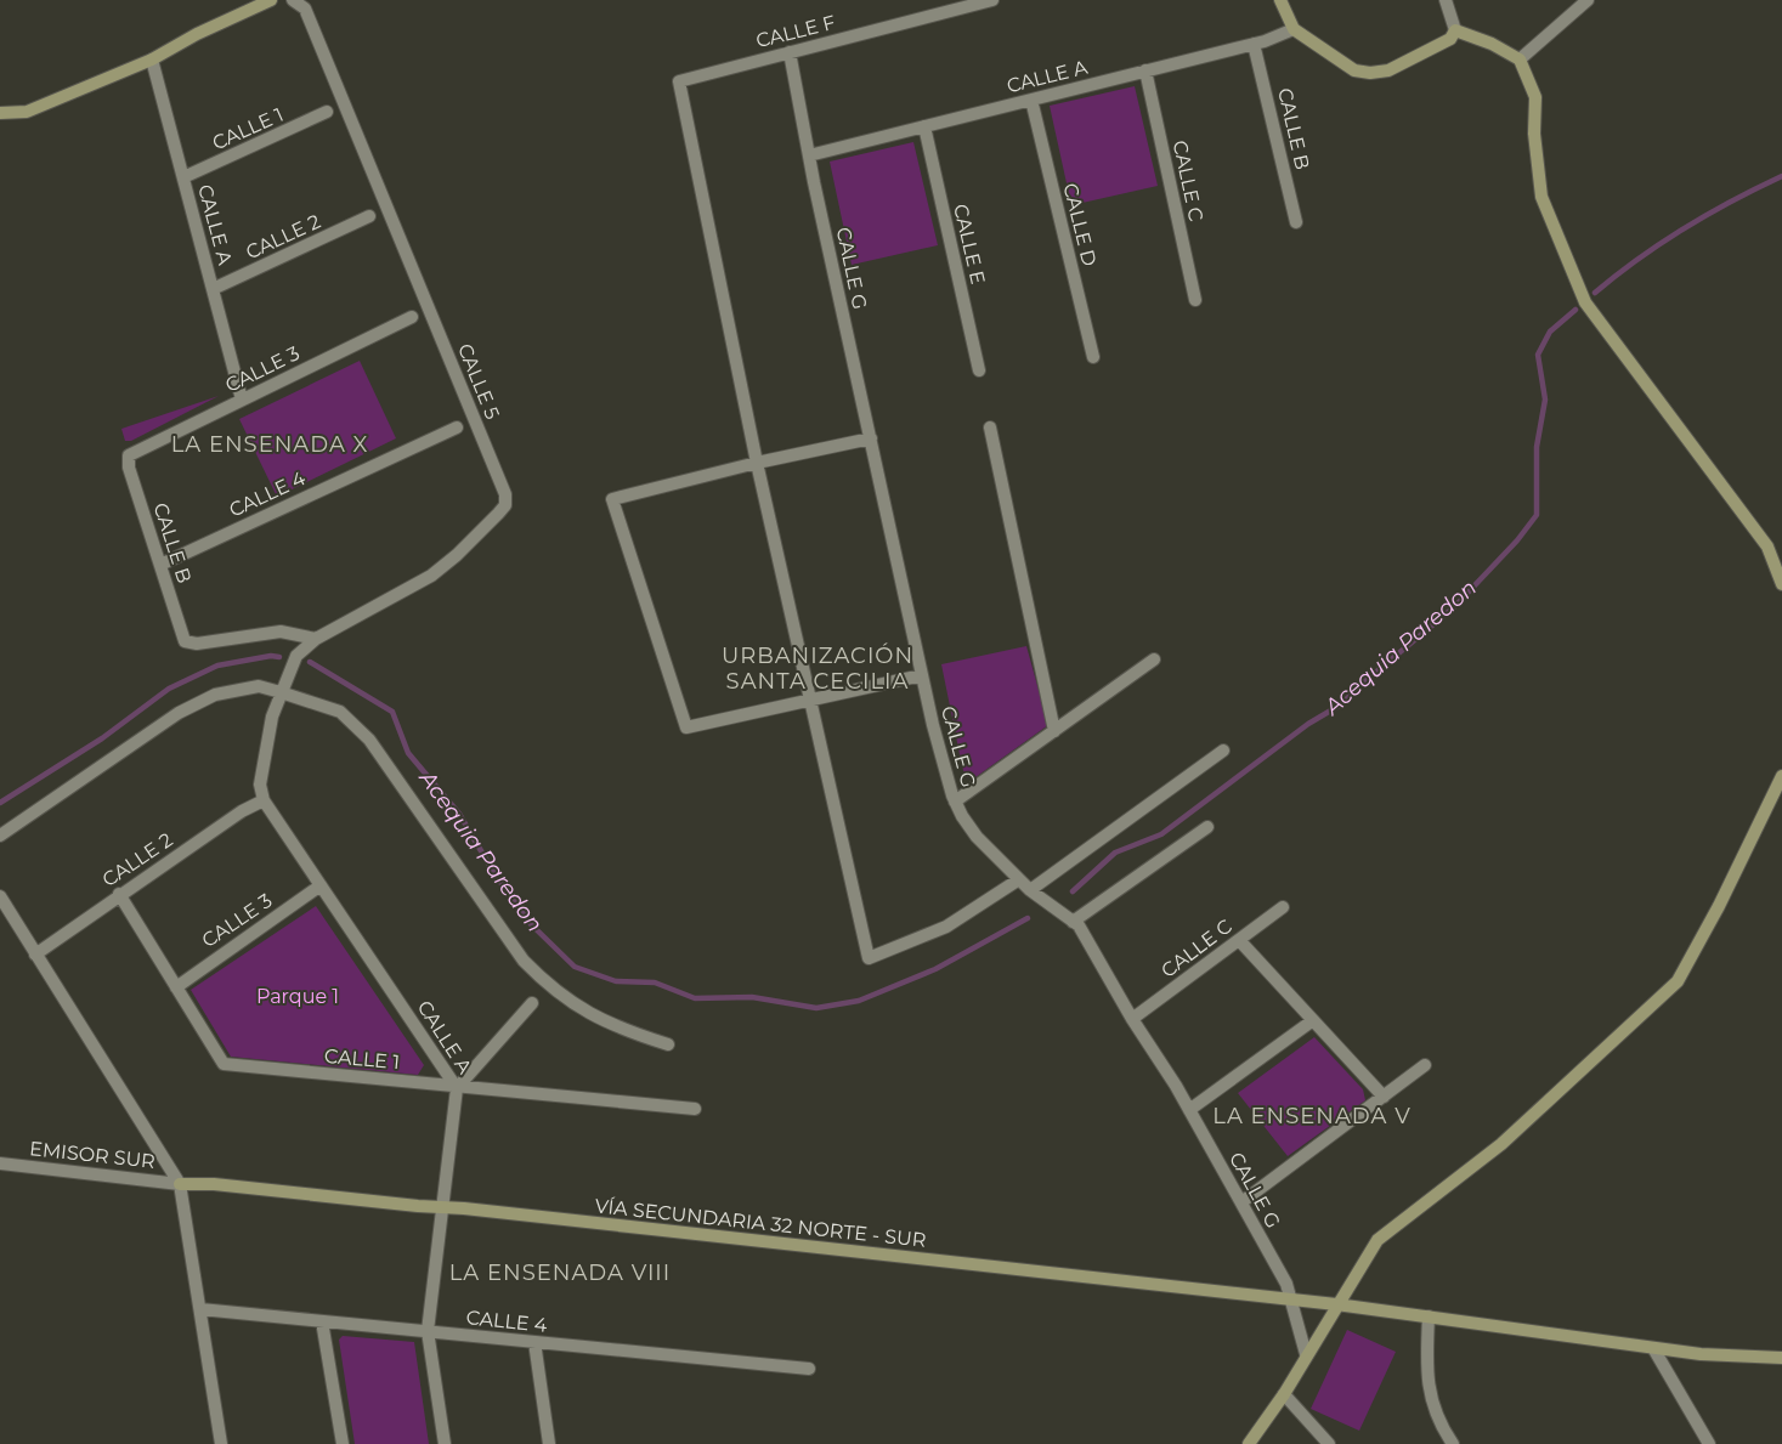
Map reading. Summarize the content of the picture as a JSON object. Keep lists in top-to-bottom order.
{
  "streets": {
    "street": [
      "CALLE F",
      "CALLE A",
      "CALLE 1",
      "CALLE B",
      "CALLE C",
      "CALLE D",
      "CALLE 2",
      "CALLE E",
      "CALLE G",
      "CALLE 3",
      "CALLE 5",
      "CALLE 4",
      "EMISOR SUR",
      "VÍA SECUNDARIA 32 NORTE - SUR"
    ]
  },
  "crossings": [
    ["CALLE F", "CALLE G"],
    ["CALLE A", "CALLE 1"],
    ["CALLE A", "CALLE B"],
    ["CALLE A", "CALLE C"],
    ["CALLE A", "CALLE D"],
    ["CALLE A", "CALLE 2"],
    ["CALLE A", "CALLE E"],
    ["CALLE A", "CALLE G"],
    ["CALLE A", "CALLE 3"],
    ["CALLE A", "CALLE 4"],
    ["CALLE A", "VÍA SECUNDARIA 32 NORTE - SUR"],
    ["CALLE 1", "CALLE 2"],
    ["CALLE 1", "CALLE 3"],
    ["CALLE B", "CALLE 3"],
    ["CALLE B", "CALLE 5"],
    ["CALLE B", "CALLE 4"],
    ["CALLE C", "CALLE G"],
    ["CALLE G", "VÍA SECUNDARIA 32 NORTE - SUR"],
    ["EMISOR SUR", "VÍA SECUNDARIA 32 NORTE - SUR"]
  ],
  "districts": [
    "LA ENSENADA X",
    "URBANIZACIÓN SANTA CECILIA",
    "LA ENSENADA V",
    "LA ENSENADA VIII"
  ],
  "water": ["Acequia Paredon"],
  "parks": ["Parque 1"]
}
